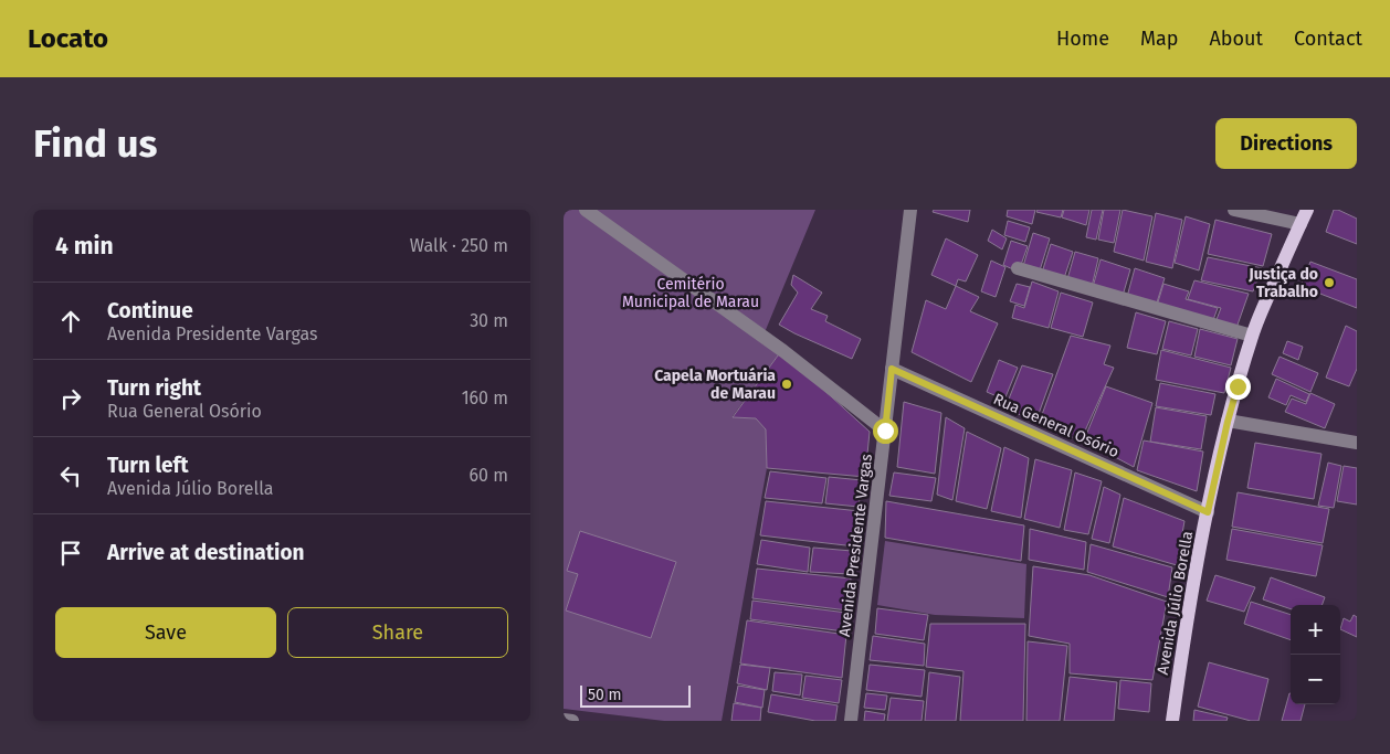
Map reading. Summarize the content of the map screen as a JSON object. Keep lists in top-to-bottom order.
{
  "streets": {
    "main road": ["Avenida Júlio Borella"],
    "street": ["Rua General Osório", "Avenida Presidente Vargas"]
  },
  "crossings": [
    ["Rua General Osório", "Avenida Presidente Vargas"],
    ["Rua General Osório", "Avenida Júlio Borella"]
  ],
  "parks": ["Cemitério Municipal de Marau"],
  "places": ["Justiça do Trabalho", "Capela Mortuária de Marau"],
  "scale_bar": "50 m",
  "page": {
    "header": "Locato",
    "nav": [
      "Home",
      "Map",
      "About",
      "Contact"
    ],
    "buttons": [
      "Directions",
      ["Save", "Share"]
    ],
    "title": "Find us",
    "heading": ["4 min", "Walk · 250 m"],
    "list": [
      ["Continue", "Avenida Presidente Vargas", "30 m"],
      ["Turn right", "Rua General Osório", "160 m"],
      ["Turn left", "Avenida Júlio Borella", "60 m"],
      "Arrive at destination"
    ],
    "map_buttons": ["+", "−"],
    "scale": "50 m"
  }
}
